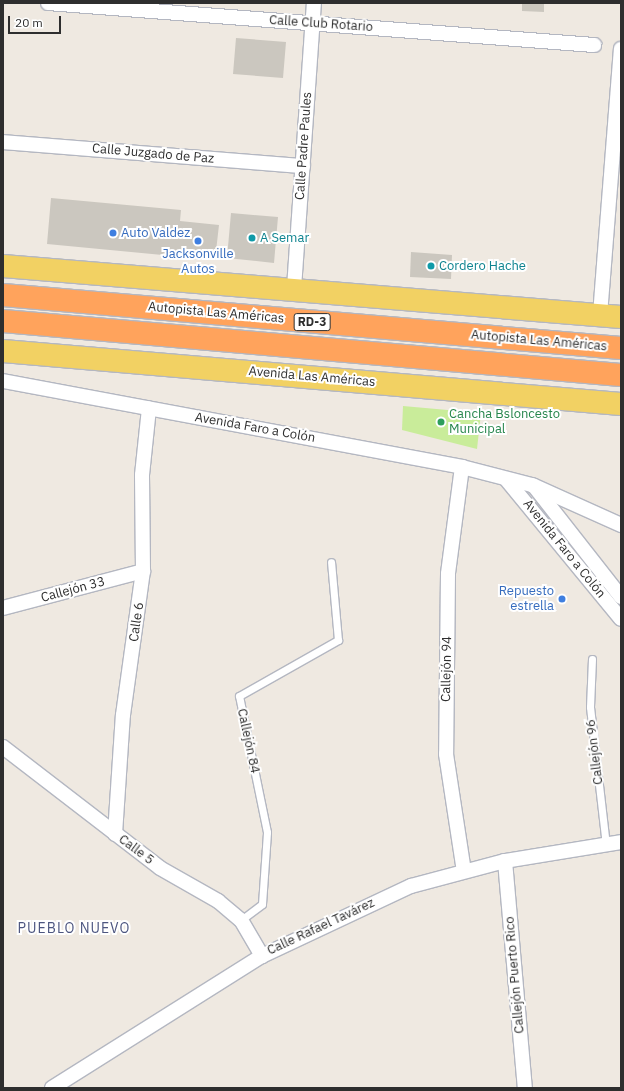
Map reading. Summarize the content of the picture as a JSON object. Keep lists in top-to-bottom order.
{
  "streets": {
    "highway": ["Autopista Las Américas", "RD-3"],
    "main road": ["Avenida Las Américas"],
    "street": [
      "Calle Club Rotario",
      "Calle Padre Paules",
      "Calle Juzgado de Paz",
      "Avenida Faro a Colón",
      "Callejón 33",
      "Calle 6",
      "Callejón 94",
      "Calle 5",
      "Calle Rafael Tavárez",
      "Callejón Puerto Rico"
    ],
    "lane": ["Callejón 84", "Callejón 96"]
  },
  "crossings": [
    ["Calle Club Rotario", "Calle Padre Paules"],
    ["Calle Padre Paules", "Calle Juzgado de Paz"],
    ["Avenida Faro a Colón", "Calle 6"],
    ["Avenida Faro a Colón", "Callejón 94"],
    ["Callejón 33", "Calle 6"],
    ["Calle 6", "Calle 5"],
    ["Callejón 94", "Calle Rafael Tavárez"],
    ["Callejón 84", "Calle 5"],
    ["Callejón 96", "Calle Rafael Tavárez"],
    ["Calle 5", "Calle Rafael Tavárez"],
    ["Calle Rafael Tavárez", "Callejón Puerto Rico"]
  ],
  "districts": ["PUEBLO NUEVO"],
  "places": [
    "Auto Valdez",
    "A Semar",
    "Jacksonville Autos",
    "Cordero Hache",
    "Cancha Bsloncesto Municipal",
    "Repuesto estrella"
  ],
  "scale_bar": "20 m"
}
